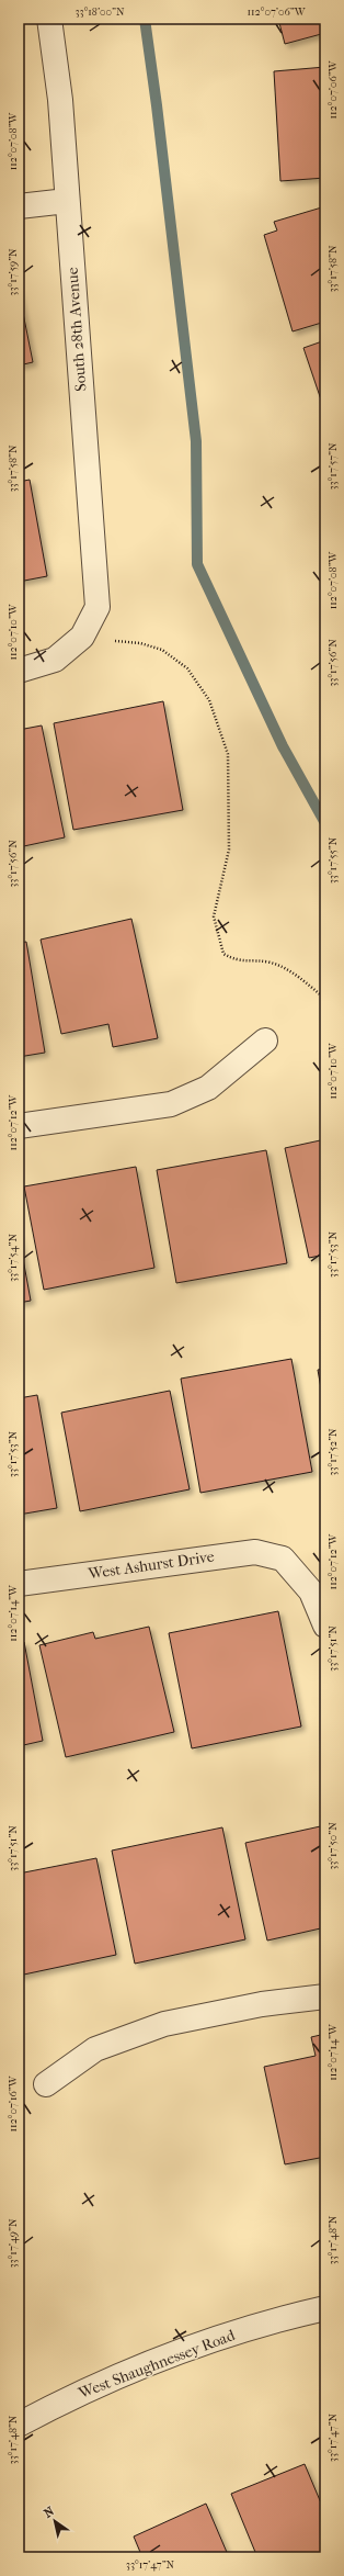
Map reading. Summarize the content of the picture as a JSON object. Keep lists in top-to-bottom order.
{
  "streets": {
    "street": ["South 28th Avenue", "West Ashurst Drive", "West Shaughnessey Road"]
  },
  "north": "top left",
  "coordinates": [
    "33°18'00\"N",
    "112°07'06\"W",
    "112°07'08\"W",
    "33°17'58\"N",
    "33°17'59\"N",
    "33°17'57\"N",
    "112°07'10\"W",
    "33°17'56\"N",
    "33°17'55\"N",
    "112°07'12\"W",
    "33°17'53\"N",
    "33°17'54\"N",
    "33°17'52\"N",
    "112°07'14\"W",
    "33°17'51\"N",
    "33°17'50\"N",
    "112°07'16\"W",
    "33°17'48\"N",
    "33°17'49\"N",
    "33°17'47\"N"
  ]
}
